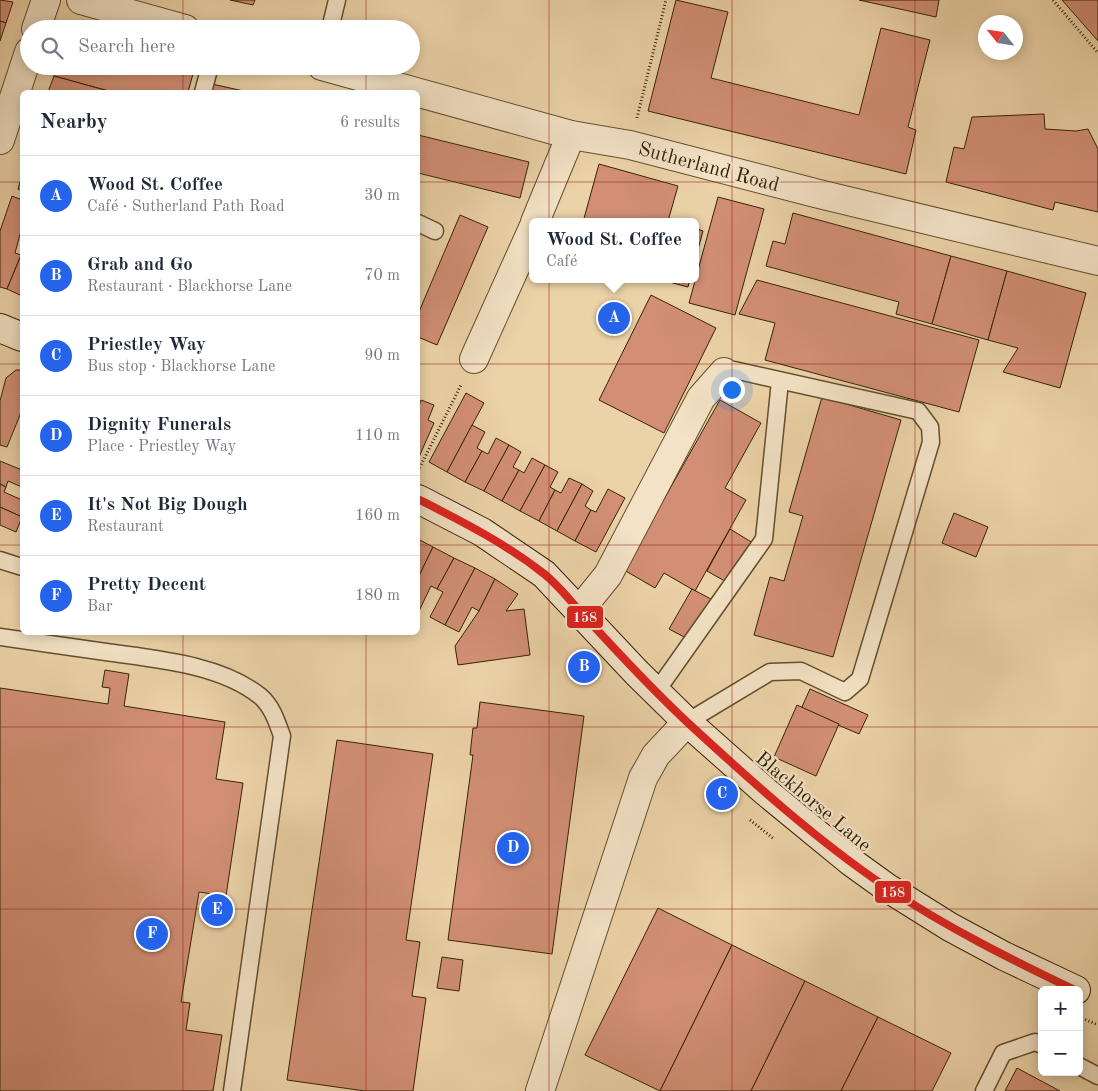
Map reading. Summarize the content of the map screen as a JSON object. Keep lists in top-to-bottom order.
{
  "streets": {
    "street": ["Sutherland Road", "Blackhorse Lane"]
  },
  "lines": ["transit line 158"],
  "north": "top left",
  "page": {
    "search": "Search here",
    "heading": ["Nearby", "6 results"],
    "list": [
      {
        "mark": "A",
        "name": "Wood St. Coffee",
        "note": "Café · Sutherland Path Road",
        "value": "30 m"
      },
      {
        "mark": "B",
        "name": "Grab and Go",
        "note": "Restaurant · Blackhorse Lane",
        "value": "70 m"
      },
      {
        "mark": "C",
        "name": "Priestley Way",
        "note": "Bus stop · Blackhorse Lane",
        "value": "90 m"
      },
      {
        "mark": "D",
        "name": "Dignity Funerals",
        "note": "Place · Priestley Way",
        "value": "110 m"
      },
      {
        "mark": "E",
        "name": "It's Not Big Dough",
        "note": "Restaurant",
        "value": "160 m"
      },
      {
        "mark": "F",
        "name": "Pretty Decent",
        "note": "Bar",
        "value": "180 m"
      }
    ],
    "popup": ["Wood St. Coffee", "Café"],
    "pins": [
      "A",
      "B",
      "C",
      "D",
      "E",
      "F"
    ],
    "map_buttons": ["+", "−"]
  }
}
